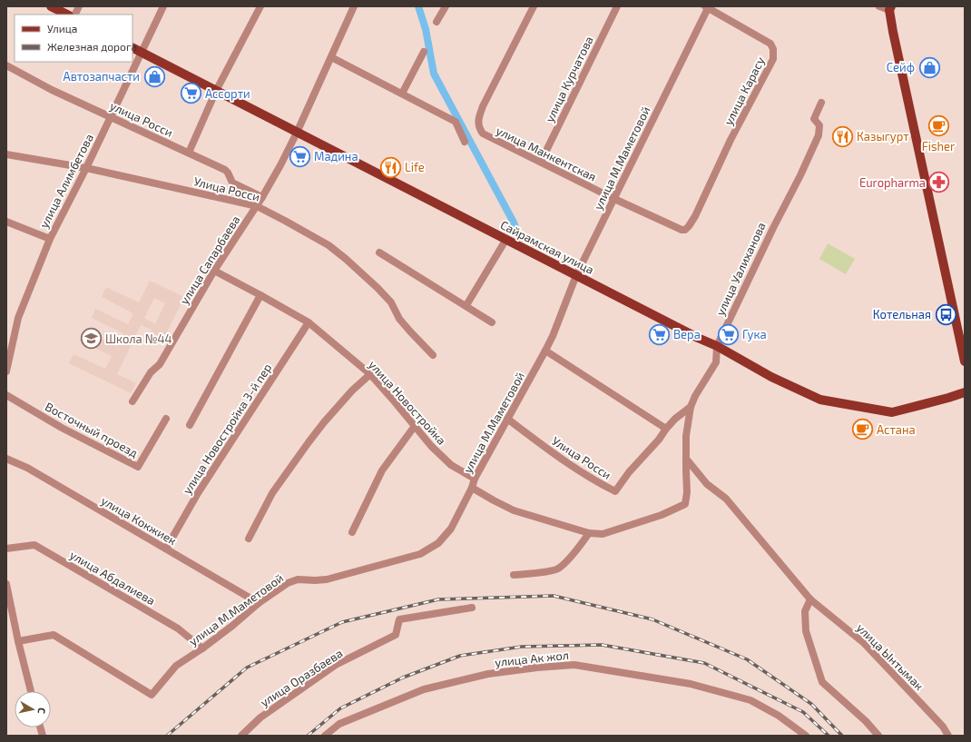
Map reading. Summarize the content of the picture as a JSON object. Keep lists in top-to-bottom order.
{
  "streets": {
    "main road": ["Сайрамская улица"],
    "street": [
      "улица Курчатова",
      "улица Карасу",
      "улица Росси",
      "улица Манкентская",
      "улица М.Маметовой",
      "улица Алимбетова",
      "Улица Росси",
      "улица Сапарбаева",
      "улица Уалиханова",
      "улица Новостройка",
      "улица Новостройка 3-й пер",
      "Восточный проезд",
      "улица Кокжиек",
      "улица Абдалиева",
      "улица Ынтымак",
      "улица Ак жол",
      "улица Оразбаева"
    ]
  },
  "crossings": [
    ["улица Курчатова", "улица Манкентская"],
    ["улица Карасу", "улица Манкентская"],
    ["улица Карасу", "улица М.Маметовой"],
    ["улица Росси", "улица Алимбетова"],
    ["улица Росси", "улица Сапарбаева"],
    ["улица Манкентская", "улица М.Маметовой"],
    ["улица М.Маметовой", "Улица Росси"],
    ["улица М.Маметовой", "Сайрамская улица"],
    ["улица М.Маметовой", "улица Уалиханова"],
    ["улица М.Маметовой", "улица Новостройка"],
    ["улица М.Маметовой", "улица Кокжиек"],
    ["улица М.Маметовой", "улица Абдалиева"],
    ["улица Алимбетова", "Улица Росси"],
    ["улица Алимбетова", "Сайрамская улица"],
    ["Улица Росси", "улица Сапарбаева"],
    ["Улица Росси", "улица Уалиханова"],
    ["Сайрамская улица", "улица Сапарбаева"],
    ["Сайрамская улица", "улица Уалиханова"],
    ["улица Сапарбаева", "улица Новостройка"],
    ["улица Уалиханова", "улица Ынтымак"],
    ["улица Новостройка", "улица Новостройка 3-й пер"],
    ["улица Новостройка 3-й пер", "улица Кокжиек"]
  ],
  "places": {
    "shop": ["Сейф", "Автозапчасти"],
    "supermarket": [
      "Ассорти",
      "Мадина",
      "Вера",
      "Гука"
    ],
    "cafe": ["Fisher", "Астана"],
    "restaurant": ["Казыгурт", "Life"],
    "pharmacy": ["Europharma"],
    "bus stop": ["Котельная"],
    "school or university": ["Школа №44"]
  },
  "legend": ["Улица", "Железная дорога"],
  "north": "right"
}
